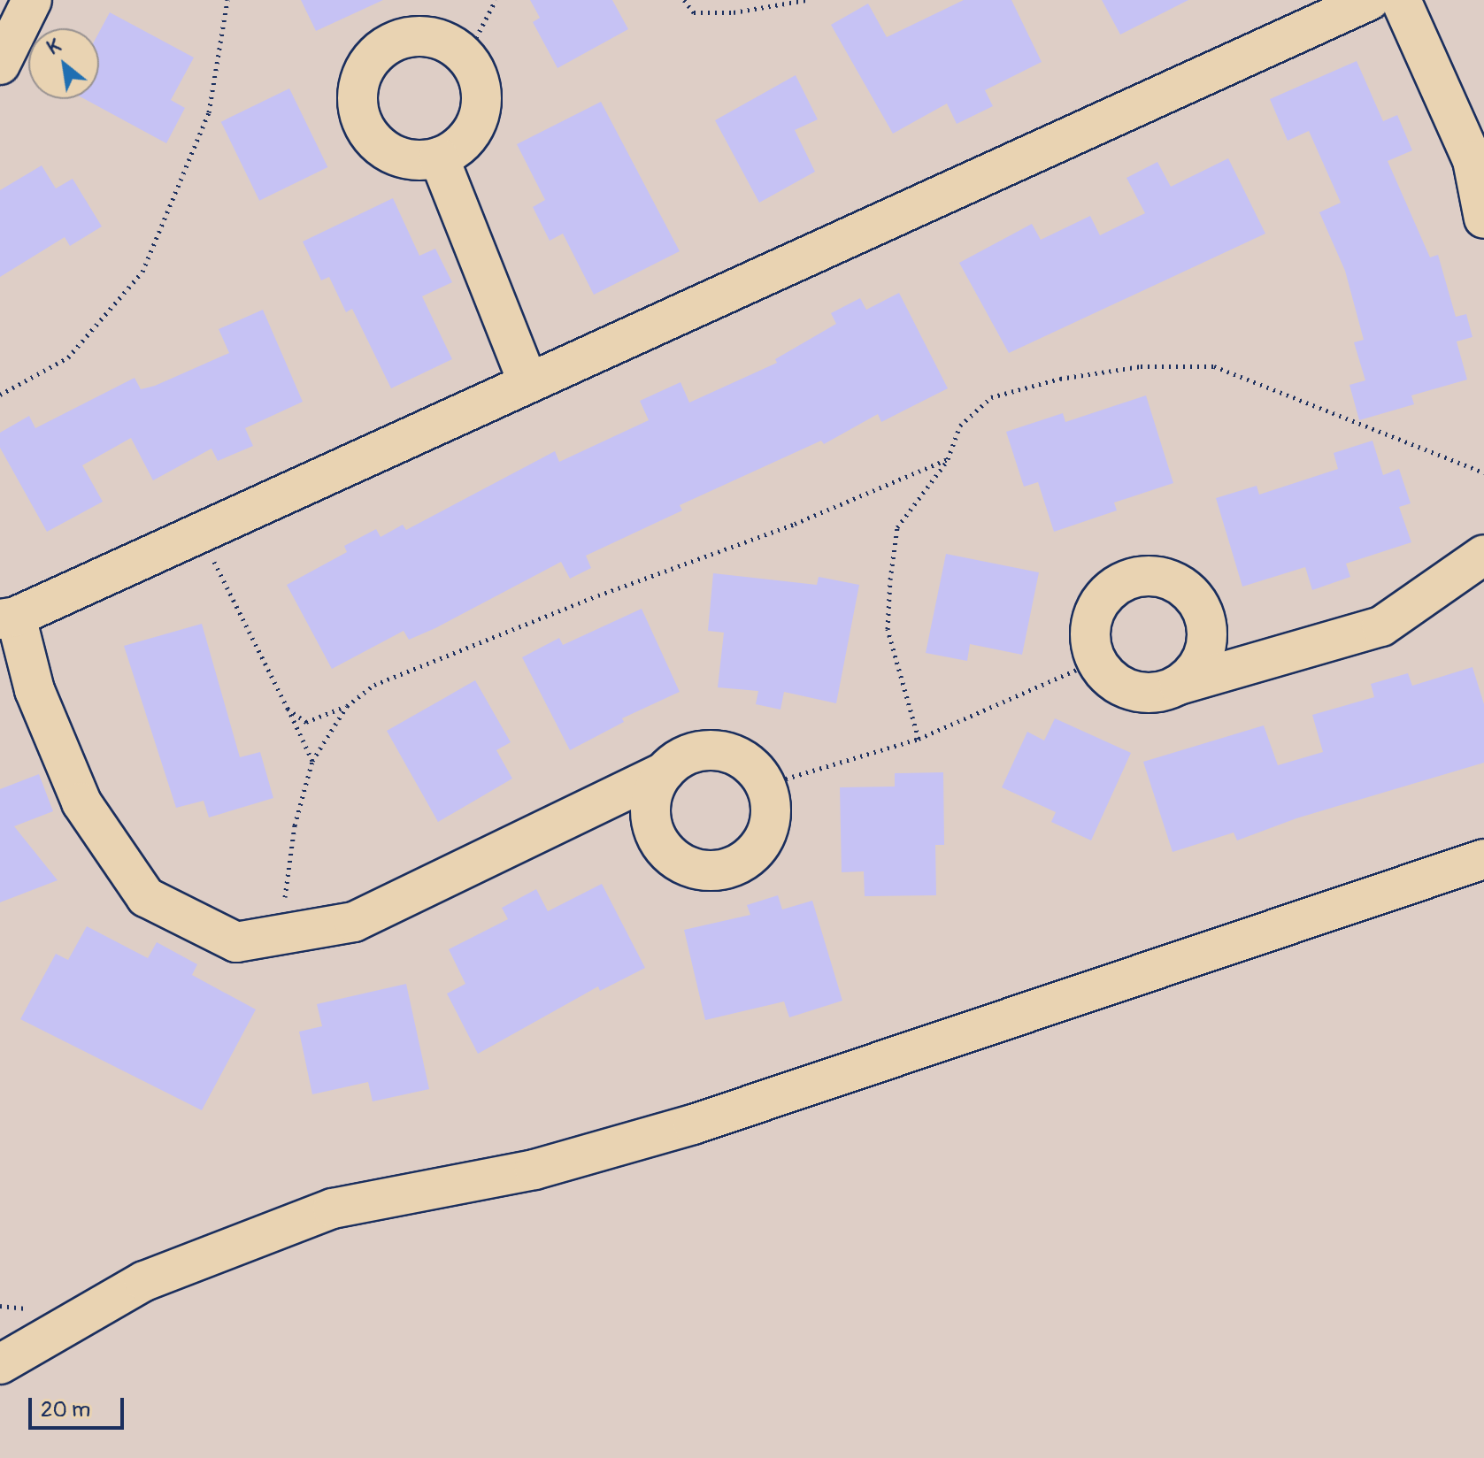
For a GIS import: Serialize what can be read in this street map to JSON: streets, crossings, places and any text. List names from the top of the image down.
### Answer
{
  "scale_bar": "20 m",
  "north": "top left"
}
